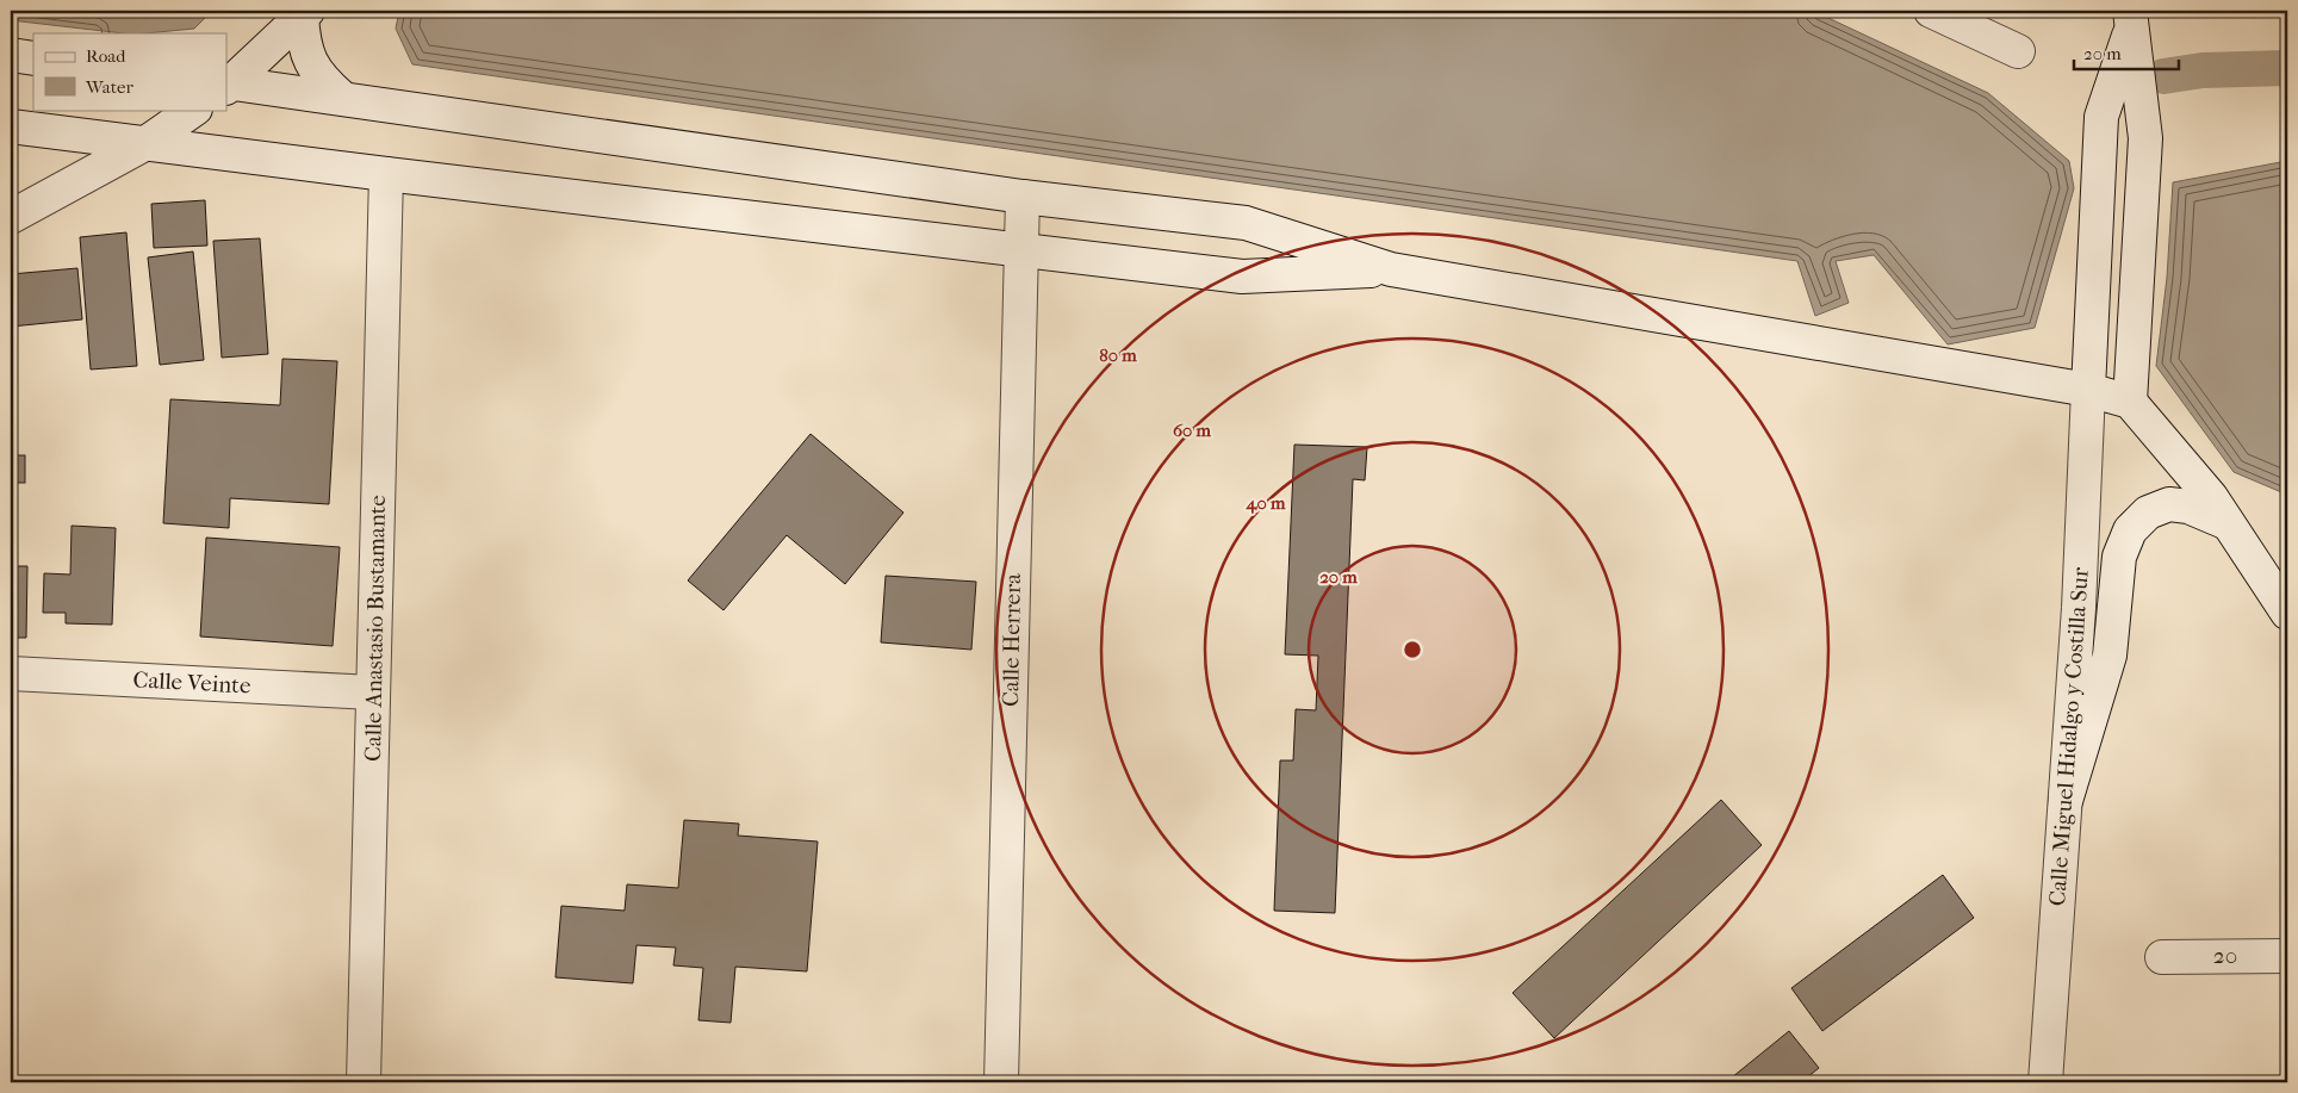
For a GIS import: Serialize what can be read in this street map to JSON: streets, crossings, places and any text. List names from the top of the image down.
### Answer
{
  "streets": {
    "main road": [
      "Calle Anastasio Bustamante",
      "Calle Herrera",
      "Calle Veinte",
      "Calle Miguel Hidalgo y Costilla Sur",
      "20"
    ]
  },
  "crossings": [
    ["Calle Anastasio Bustamante", "Calle Veinte"]
  ],
  "legend": ["Road", "Water"],
  "scale_bar": "20 m",
  "rings": [
    "80 m",
    "60 m",
    "40 m",
    "20 m"
  ]
}
